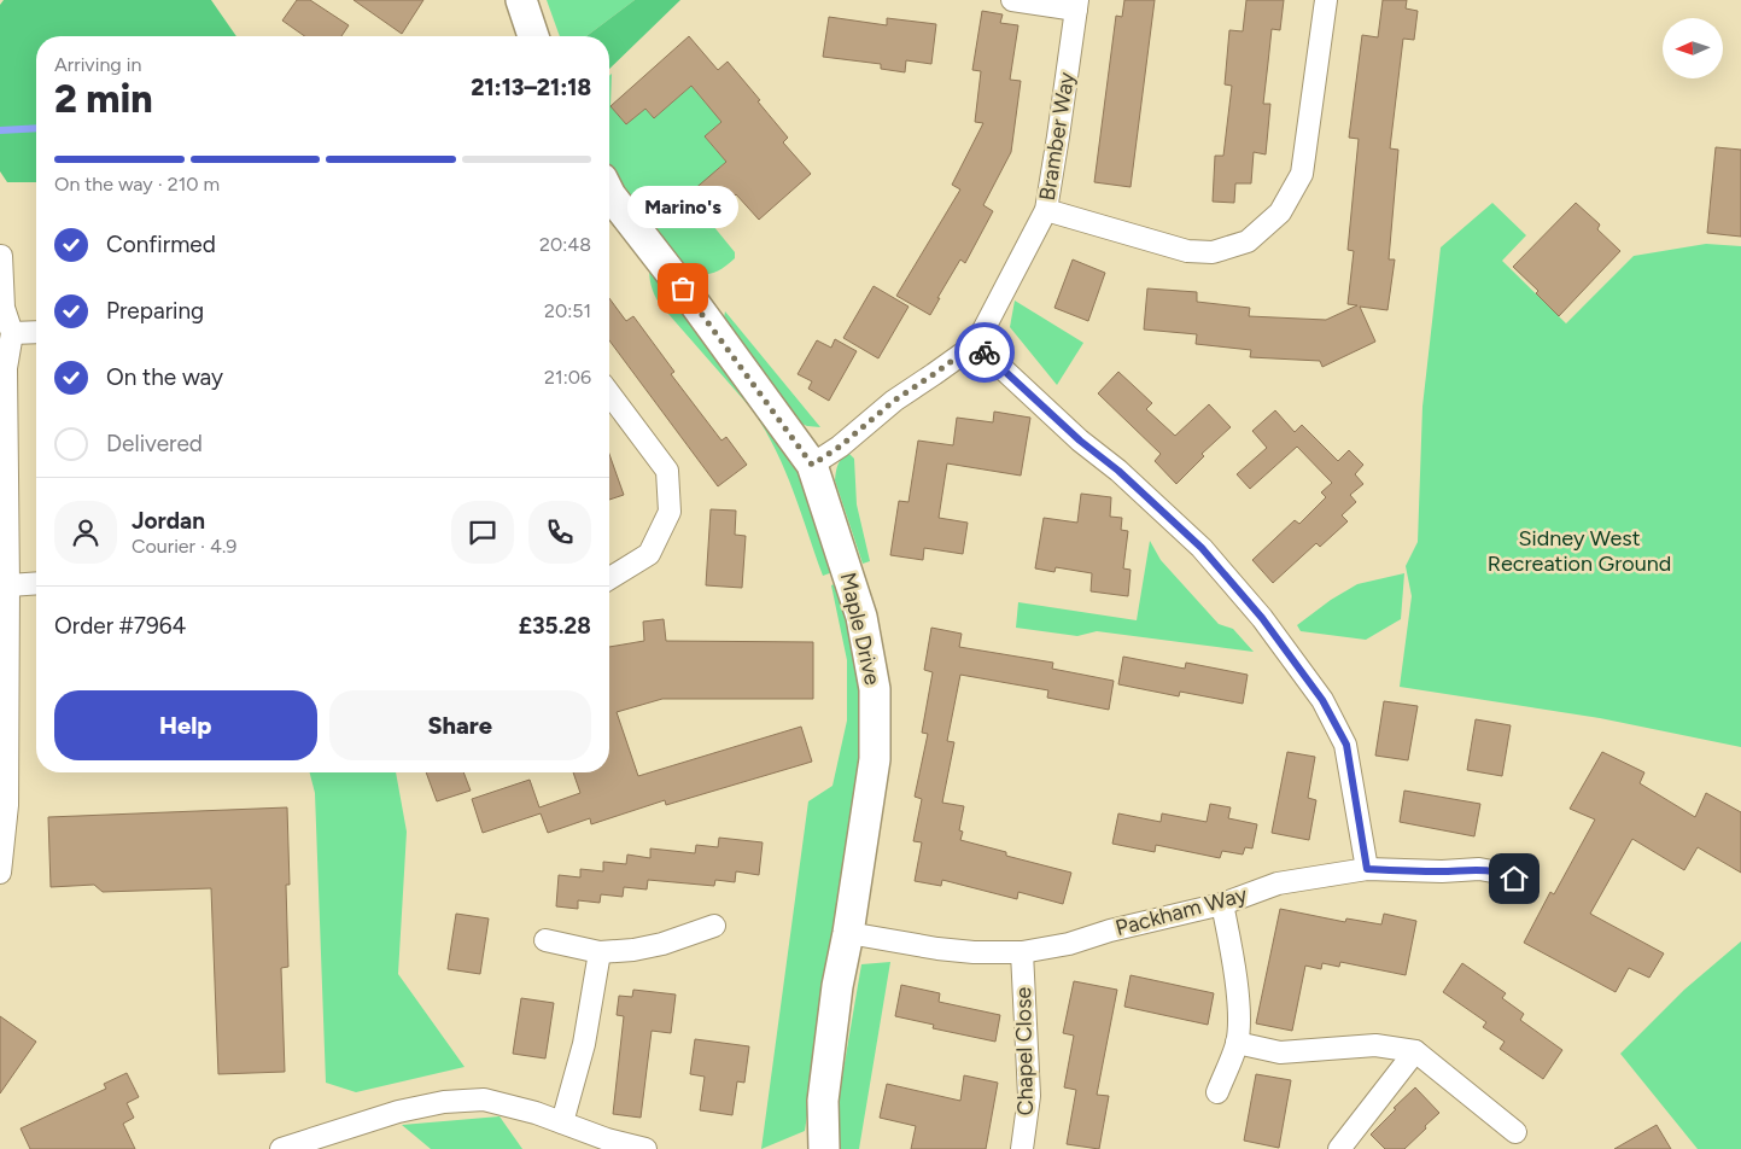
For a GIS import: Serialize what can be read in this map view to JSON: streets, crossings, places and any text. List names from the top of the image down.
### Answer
{
  "streets": {
    "street": [
      "Bramber Way",
      "Maple Drive",
      "Packham Way",
      "Chapel Close"
    ]
  },
  "crossings": [
    ["Bramber Way", "Maple Drive"],
    ["Maple Drive", "Packham Way"],
    ["Packham Way", "Chapel Close"]
  ],
  "parks": ["Sidney West Recreation Ground"],
  "places": ["Marino's"],
  "north": "left",
  "page": {
    "heading": ["2 min", "Arriving in", "21:13–21:18"],
    "panel": [
      "Jordan",
      "Courier · 4.9",
      "Order #7964",
      "£35.28"
    ],
    "bar": "On the way · 210 m",
    "bubble": "Marino's",
    "list": [
      ["Confirmed", "20:48"],
      ["Preparing", "20:51"],
      ["On the way", "21:06"],
      "Delivered"
    ],
    "buttons": ["Help", "Share"]
  }
}
